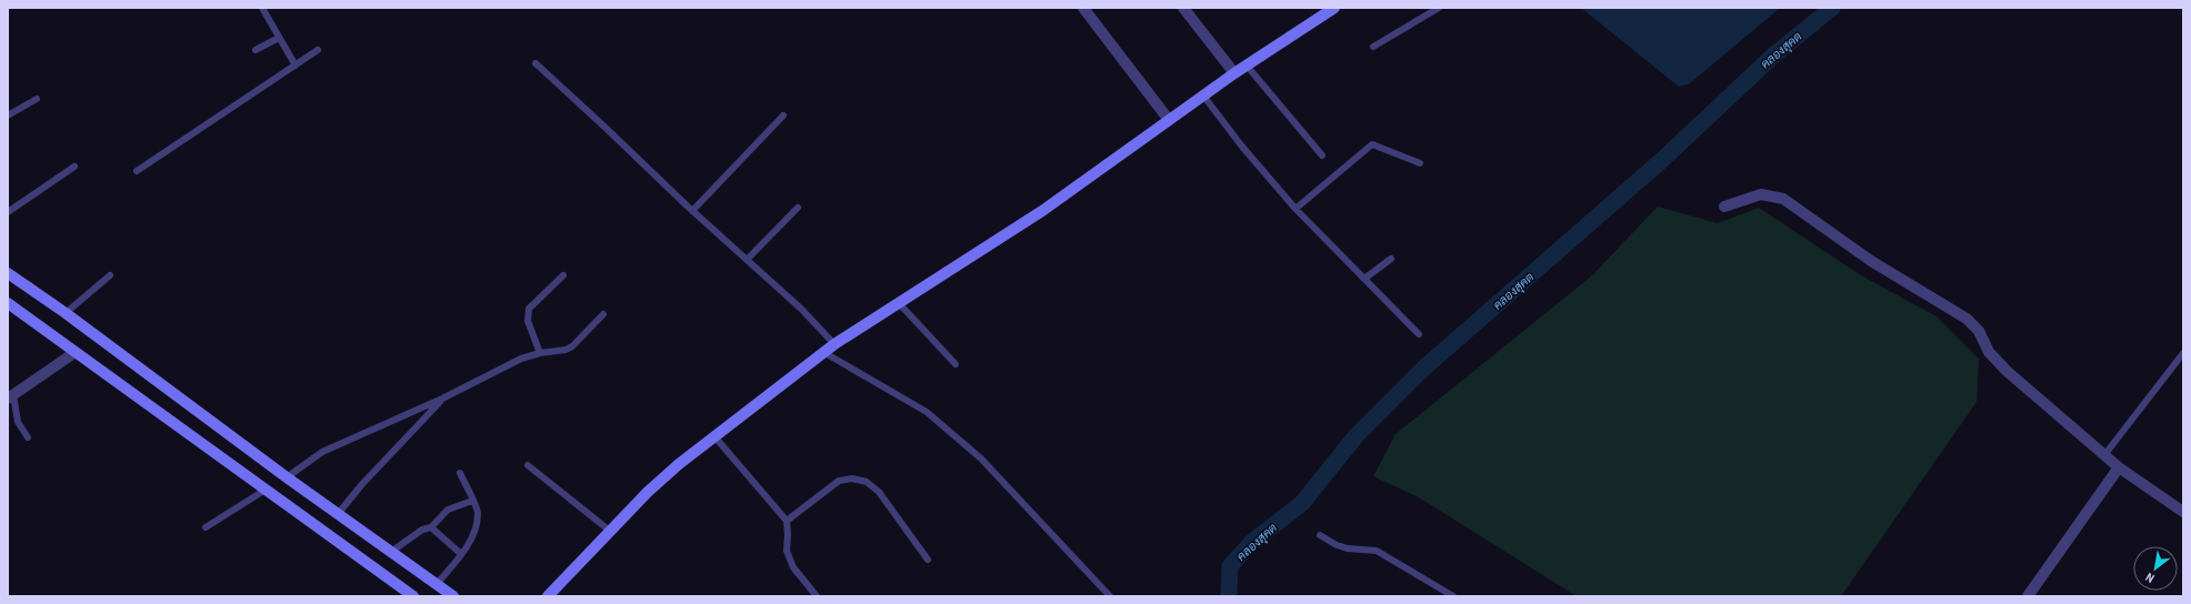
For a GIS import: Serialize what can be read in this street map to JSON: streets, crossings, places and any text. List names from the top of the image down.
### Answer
{
  "water": ["คลองสุคต"],
  "north": "bottom left"
}
